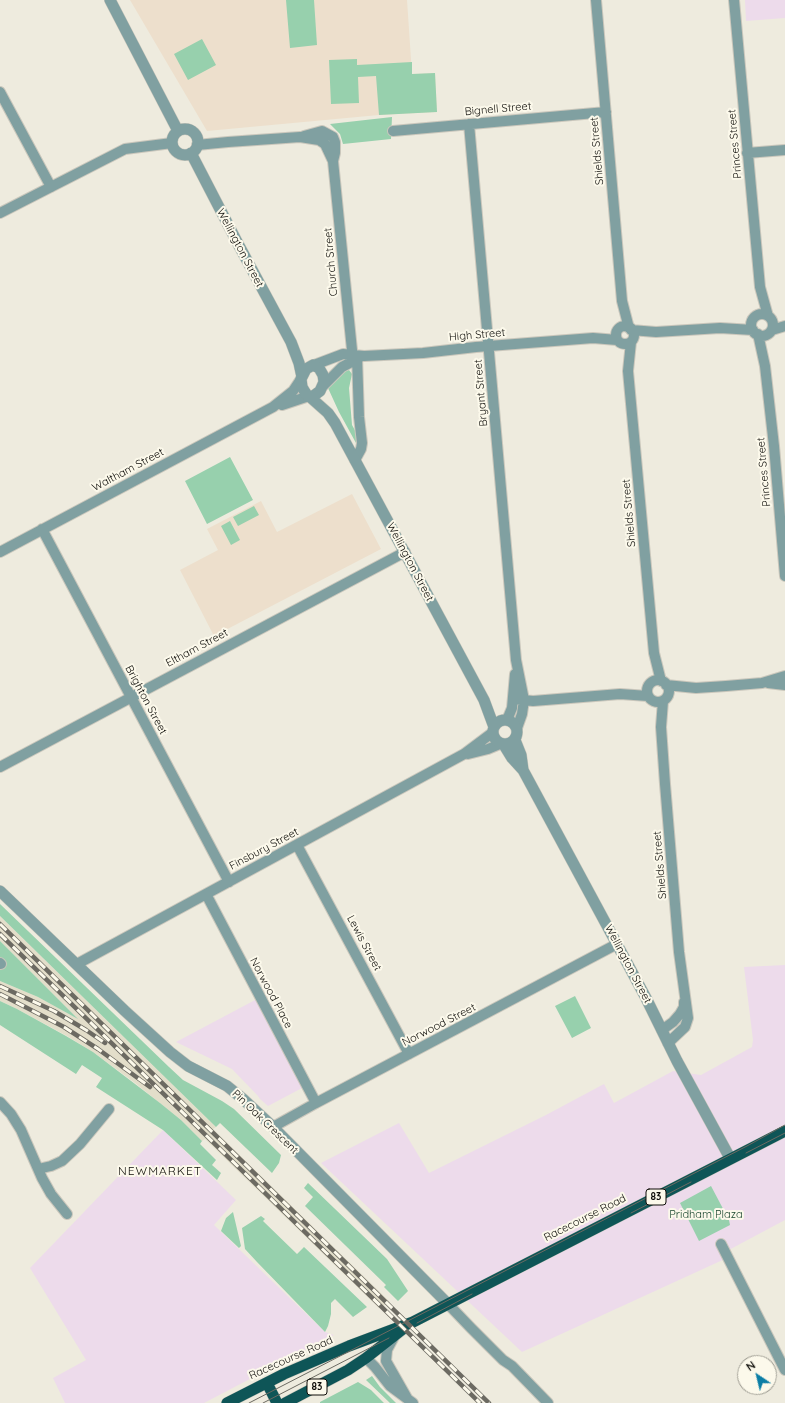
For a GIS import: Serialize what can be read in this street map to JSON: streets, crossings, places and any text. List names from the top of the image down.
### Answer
{
  "streets": {
    "highway": ["83", "Racecourse Road"],
    "street": [
      "Bignell Street",
      "Princes Street",
      "Shields Street",
      "Wellington Street",
      "Church Street",
      "High Street",
      "Bryant Street",
      "Waltham Street",
      "Eltham Street",
      "Brighton Street",
      "Finsbury Street",
      "Lewis Street",
      "Norwood Place",
      "Norwood Street",
      "Pin Oak Crescent"
    ]
  },
  "crossings": [
    ["Bignell Street", "Shields Street"],
    ["Bignell Street", "Bryant Street"],
    ["Shields Street", "Wellington Street"],
    ["Shields Street", "High Street"],
    ["Wellington Street", "Church Street"],
    ["Wellington Street", "High Street"],
    ["Wellington Street", "Bryant Street"],
    ["Wellington Street", "Waltham Street"],
    ["Wellington Street", "Eltham Street"],
    ["Wellington Street", "Finsbury Street"],
    ["Wellington Street", "Norwood Street"],
    ["Wellington Street", "Racecourse Road"],
    ["Church Street", "High Street"],
    ["High Street", "Bryant Street"],
    ["High Street", "Waltham Street"],
    ["Bryant Street", "Finsbury Street"],
    ["Waltham Street", "Brighton Street"],
    ["Eltham Street", "Brighton Street"],
    ["Brighton Street", "Finsbury Street"],
    ["Finsbury Street", "Lewis Street"],
    ["Finsbury Street", "Norwood Place"],
    ["Finsbury Street", "Pin Oak Crescent"],
    ["Lewis Street", "Norwood Street"],
    ["Norwood Place", "Norwood Street"],
    ["Norwood Street", "Pin Oak Crescent"],
    ["Pin Oak Crescent", "Racecourse Road"]
  ],
  "districts": ["NEWMARKET"],
  "parks": ["Pridham Plaza"],
  "north": "top left"
}
